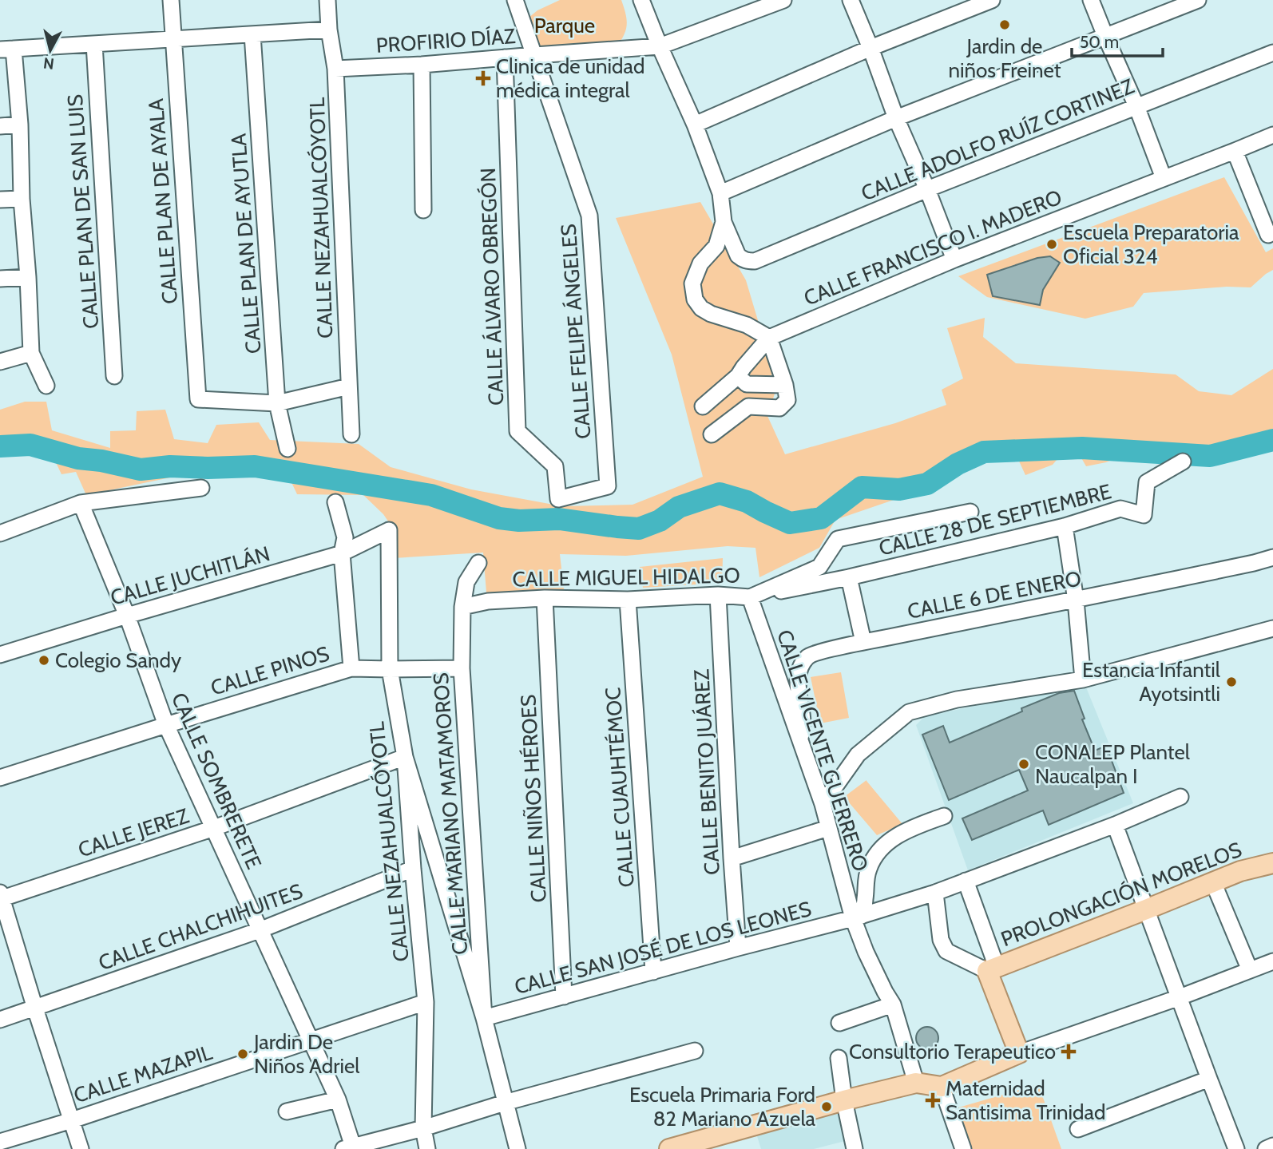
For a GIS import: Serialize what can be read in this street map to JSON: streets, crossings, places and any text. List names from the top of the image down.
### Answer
{
  "streets": {
    "main road": ["PROLONGACIÓN MORELOS"],
    "street": [
      "PROFIRIO DÍAZ",
      "CALLE ADOLFO RUÍZ CORTINEZ",
      "CALLE PLAN DE AYALA",
      "CALLE PLAN DE SAN LUIS",
      "CALLE NEZAHUALCÓYOTL",
      "CALLE PLAN DE AYUTLA",
      "CALLE FRANCISCO I. MADERO",
      "CALLE ÁLVARO OBREGÓN",
      "CALLE FELIPE ÁNGELES",
      "CALLE 28 DE SEPTIEMBRE",
      "CALLE JUCHITLÁN",
      "CALLE MIGUEL HIDALGO",
      "CALLE 6 DE ENERO",
      "CALLE PINOS",
      "CALLE VICENTE GUERRERO",
      "CALLE BENITO JUÁREZ",
      "CALLE SOMBRERETE",
      "CALLE CUAUHTÉMOC",
      "CALLE NIÑOS HÉROES",
      "CALLE MARIANO MATAMOROS",
      "CALLE JEREZ",
      "CALLE CHALCHIHUITES",
      "CALLE SAN JOSÉ DE LOS LEONES",
      "CALLE MAZAPIL"
    ]
  },
  "crossings": [
    ["PROFIRIO DÍAZ", "CALLE NEZAHUALCÓYOTL"],
    ["PROFIRIO DÍAZ", "CALLE ÁLVARO OBREGÓN"],
    ["PROFIRIO DÍAZ", "CALLE FELIPE ÁNGELES"],
    ["CALLE PLAN DE AYALA", "CALLE PLAN DE AYUTLA"],
    ["CALLE NEZAHUALCÓYOTL", "CALLE JUCHITLÁN"],
    ["CALLE NEZAHUALCÓYOTL", "CALLE PINOS"],
    ["CALLE NEZAHUALCÓYOTL", "CALLE JEREZ"],
    ["CALLE NEZAHUALCÓYOTL", "CALLE CHALCHIHUITES"],
    ["CALLE NEZAHUALCÓYOTL", "CALLE MAZAPIL"],
    ["CALLE ÁLVARO OBREGÓN", "CALLE FELIPE ÁNGELES"],
    ["CALLE 28 DE SEPTIEMBRE", "CALLE MIGUEL HIDALGO"],
    ["CALLE 28 DE SEPTIEMBRE", "CALLE VICENTE GUERRERO"],
    ["CALLE JUCHITLÁN", "CALLE SOMBRERETE"],
    ["CALLE MIGUEL HIDALGO", "CALLE VICENTE GUERRERO"],
    ["CALLE MIGUEL HIDALGO", "CALLE BENITO JUÁREZ"],
    ["CALLE MIGUEL HIDALGO", "CALLE CUAUHTÉMOC"],
    ["CALLE MIGUEL HIDALGO", "CALLE NIÑOS HÉROES"],
    ["CALLE MIGUEL HIDALGO", "CALLE MARIANO MATAMOROS"],
    ["CALLE 6 DE ENERO", "CALLE VICENTE GUERRERO"],
    ["CALLE PINOS", "CALLE SOMBRERETE"],
    ["CALLE PINOS", "CALLE MARIANO MATAMOROS"],
    ["CALLE VICENTE GUERRERO", "CALLE SAN JOSÉ DE LOS LEONES"],
    ["CALLE BENITO JUÁREZ", "CALLE SAN JOSÉ DE LOS LEONES"],
    ["CALLE SOMBRERETE", "CALLE JEREZ"],
    ["CALLE SOMBRERETE", "CALLE CHALCHIHUITES"],
    ["CALLE SOMBRERETE", "CALLE MAZAPIL"],
    ["CALLE CUAUHTÉMOC", "CALLE SAN JOSÉ DE LOS LEONES"],
    ["CALLE NIÑOS HÉROES", "CALLE SAN JOSÉ DE LOS LEONES"],
    ["CALLE MARIANO MATAMOROS", "CALLE SAN JOSÉ DE LOS LEONES"]
  ],
  "parks": ["Parque"],
  "places": {
    "other": [
      "Jardin de niños Freinet",
      "Escuela Preparatoria Oficial 324",
      "Colegio Sandy",
      "Estancia Infantil Ayotsintli",
      "CONALEP Plantel Naucalpan I",
      "Jardin De Niños Adriel",
      "Escuela Primaria Ford 82 Mariano Azuela"
    ],
    "health": ["Clinica de unidad médica integral", "Consultorio Terapeutico", "Maternidad Santisima Trinidad"]
  },
  "scale_bar": "50 m",
  "north": "bottom"
}
